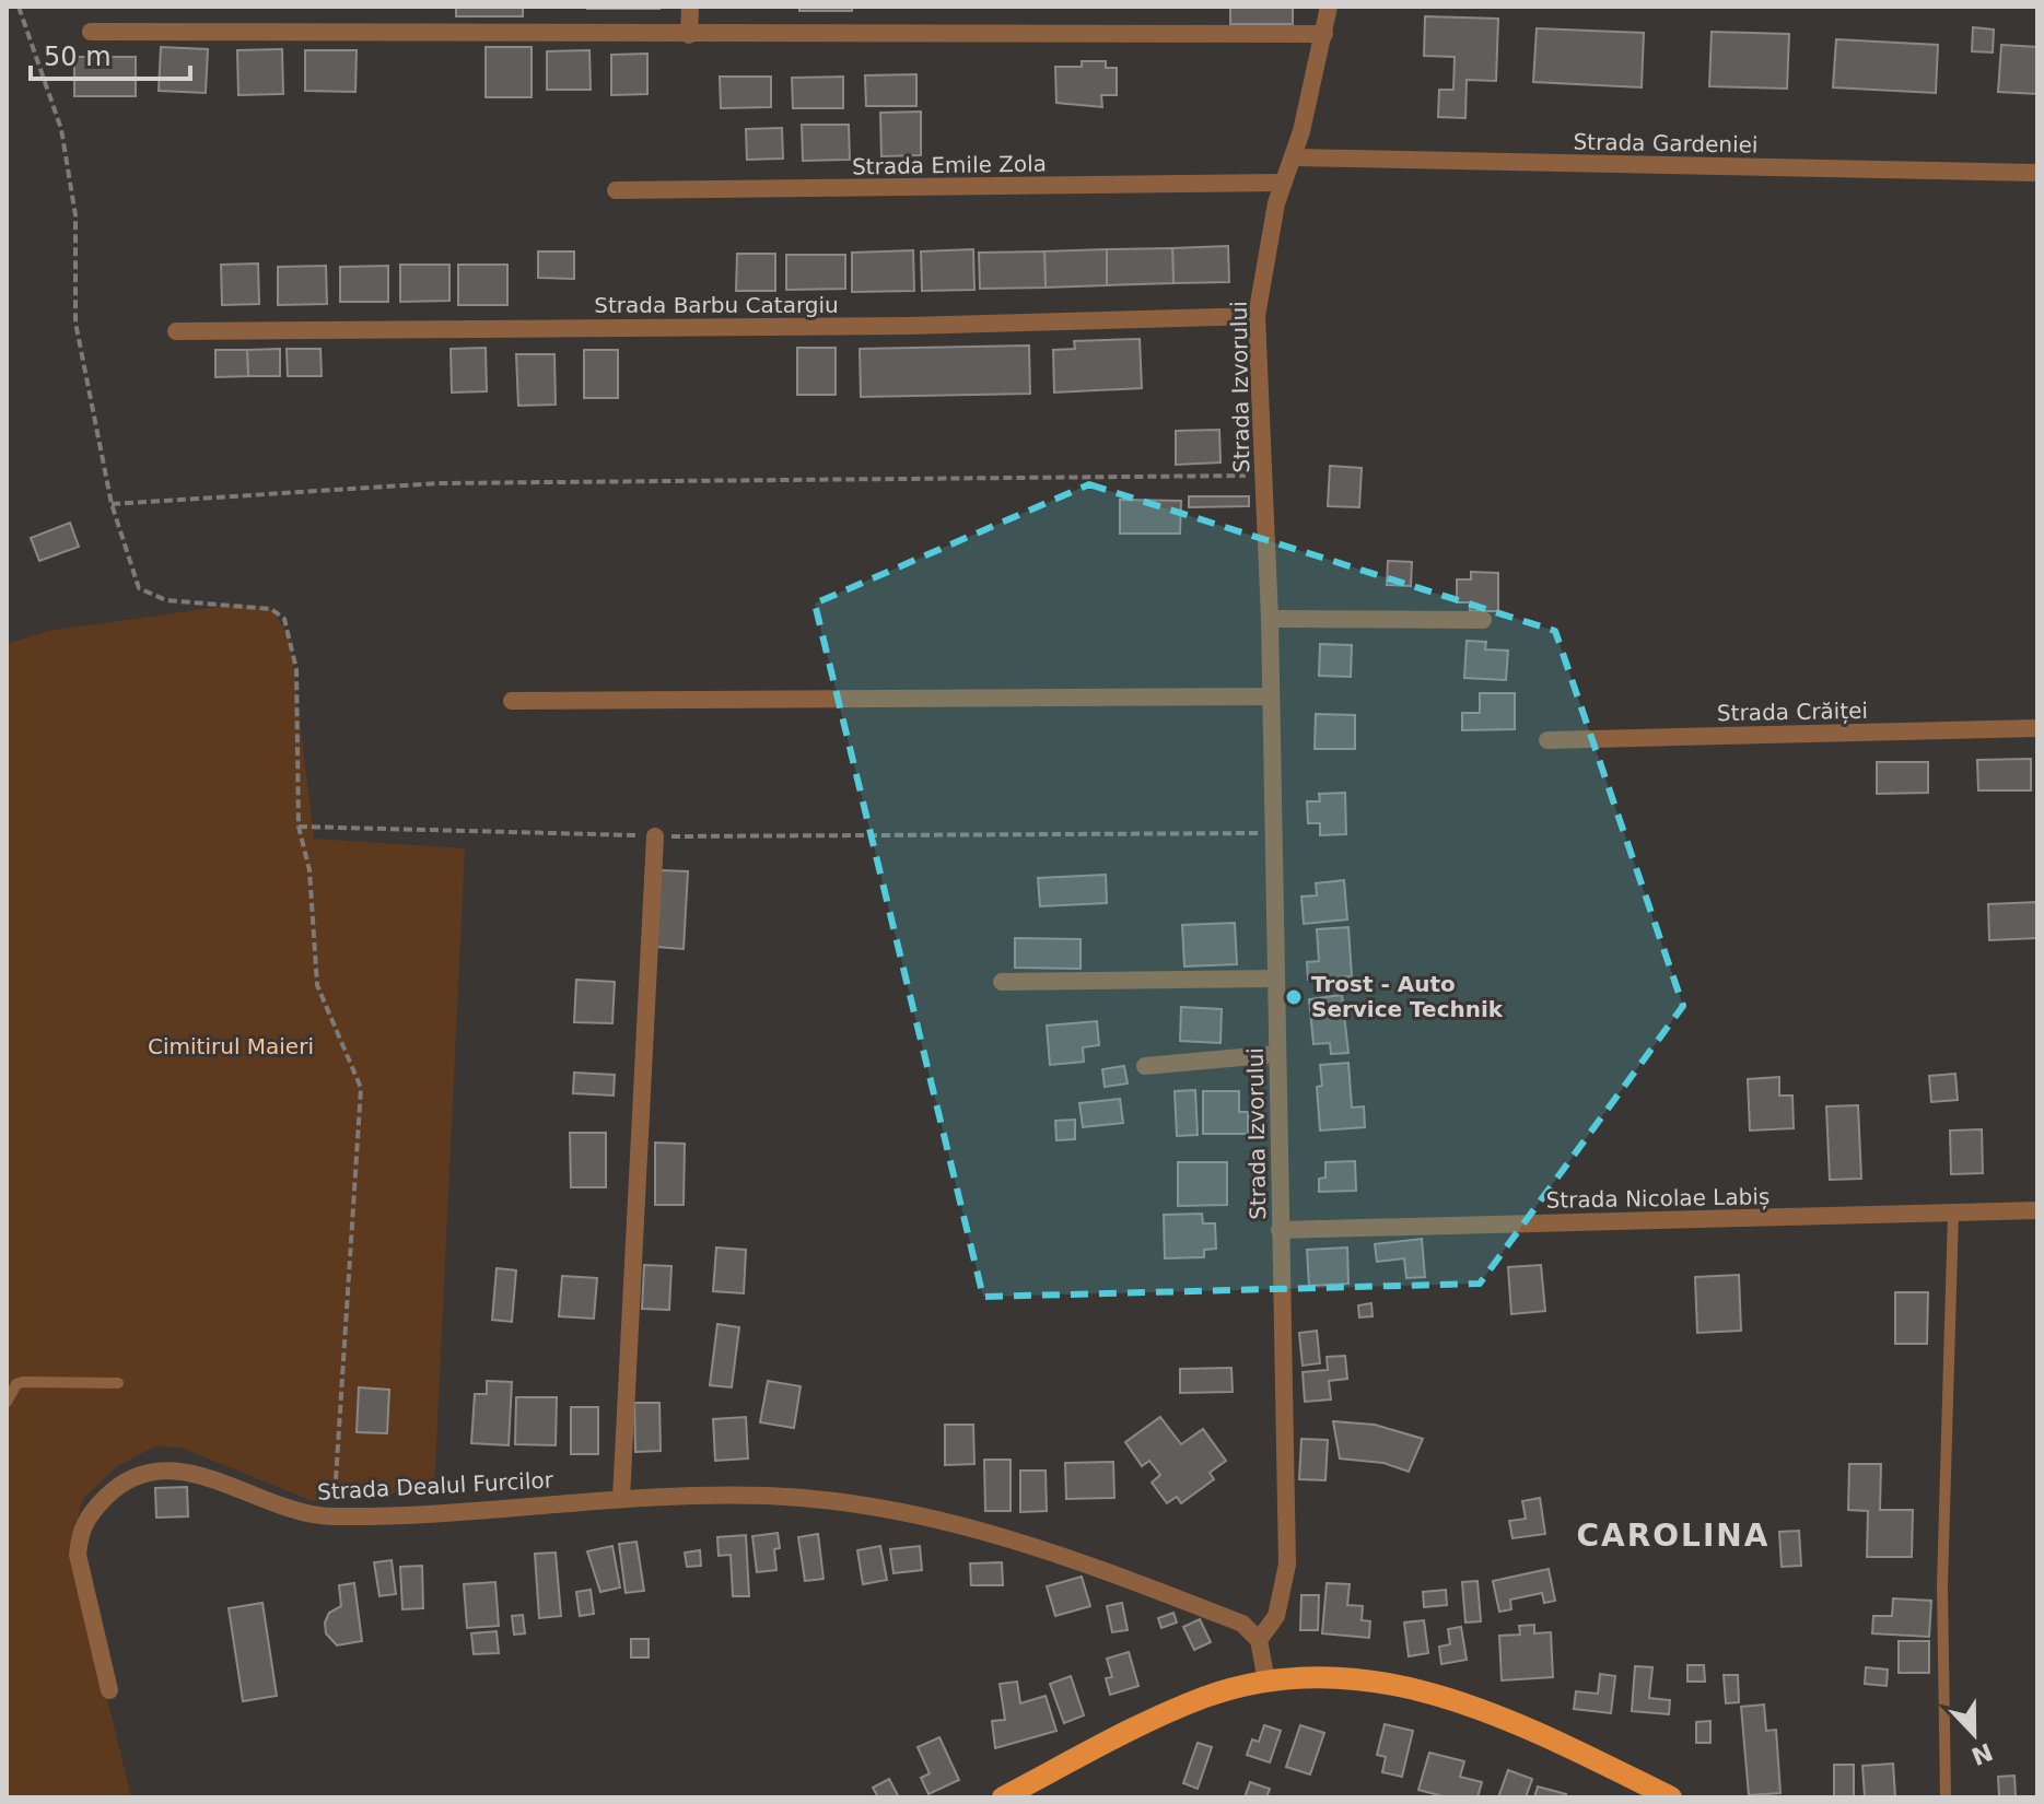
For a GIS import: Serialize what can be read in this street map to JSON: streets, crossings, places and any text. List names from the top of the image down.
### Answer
{
  "streets": {
    "street": [
      "Strada Gardeniei",
      "Strada Emile Zola",
      "Strada Barbu Catargiu",
      "Strada Izvorului",
      "Strada Crăiței",
      "Strada Nicolae Labiș",
      "Strada Dealul Furcilor"
    ]
  },
  "crossings": [
    ["Strada Gardeniei", "Strada Izvorului"],
    ["Strada Emile Zola", "Strada Izvorului"],
    ["Strada Barbu Catargiu", "Strada Izvorului"],
    ["Strada Izvorului", "Strada Nicolae Labiș"],
    ["Strada Izvorului", "Strada Dealul Furcilor"]
  ],
  "districts": ["CAROLINA"],
  "parks": ["Cimitirul Maieri"],
  "places": ["Trost - Auto Service Technik"],
  "scale_bar": "50 m",
  "north": "bottom"
}
